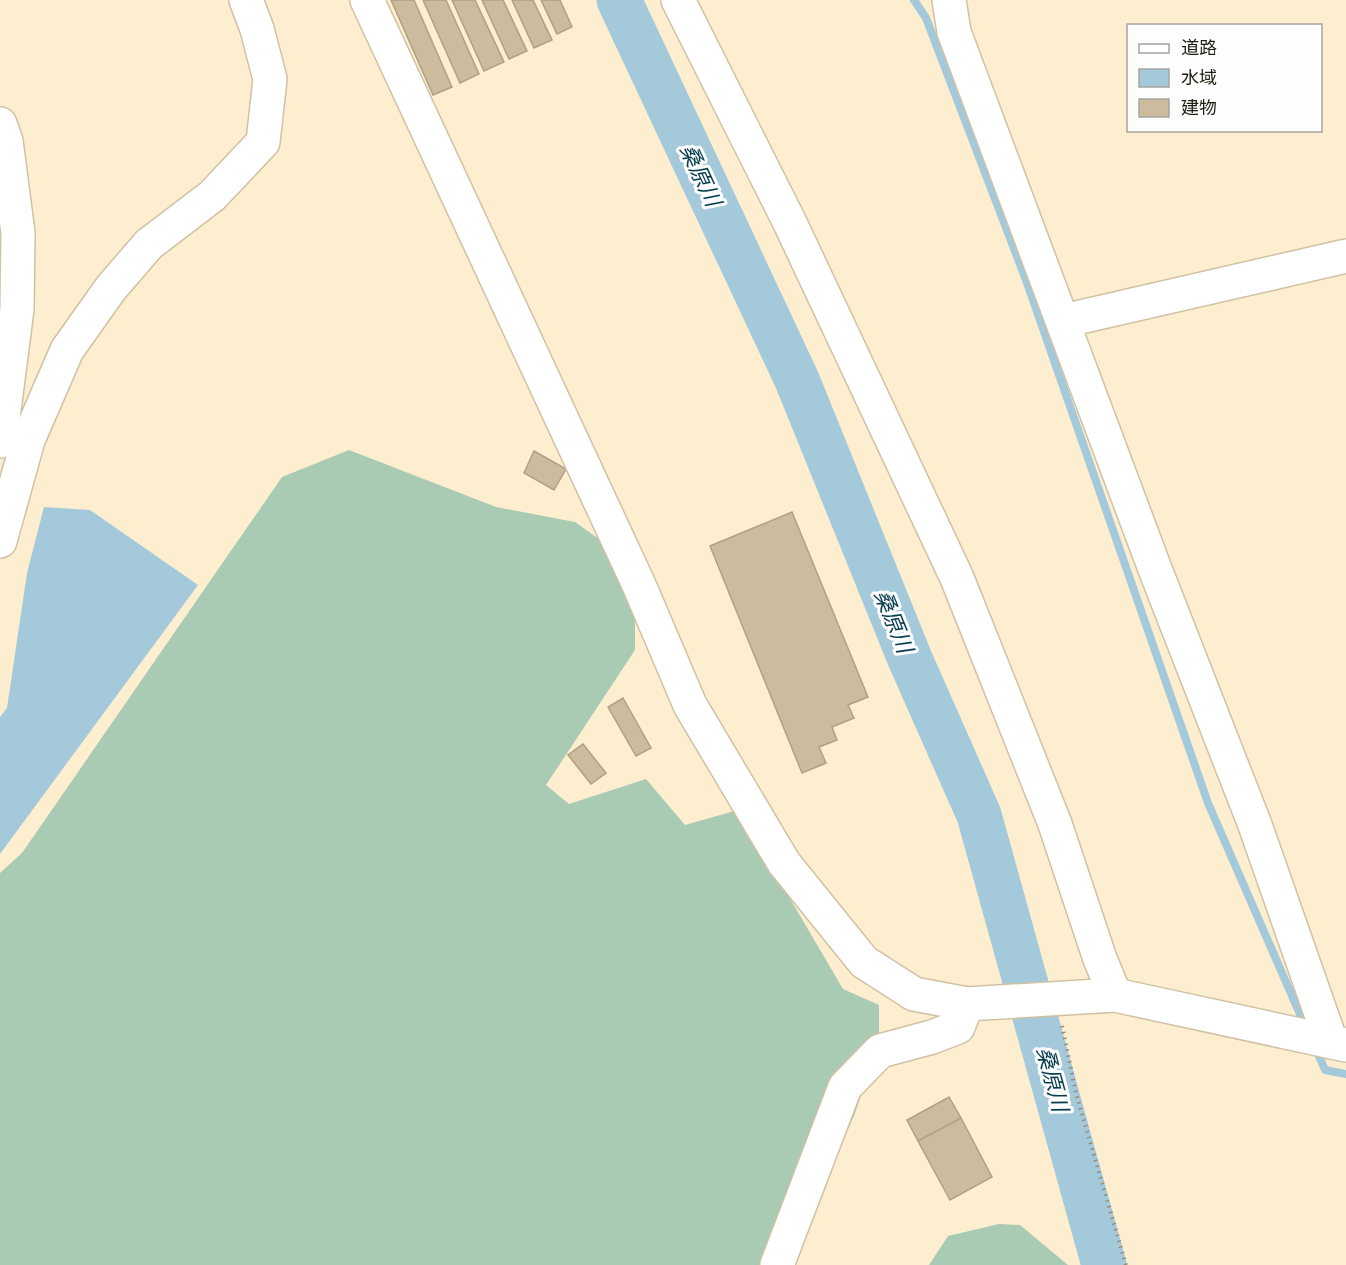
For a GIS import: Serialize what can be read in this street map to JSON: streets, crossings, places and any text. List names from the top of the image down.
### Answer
{
  "water": ["桑原川"],
  "legend": ["道路", "水域", "建物"]
}
